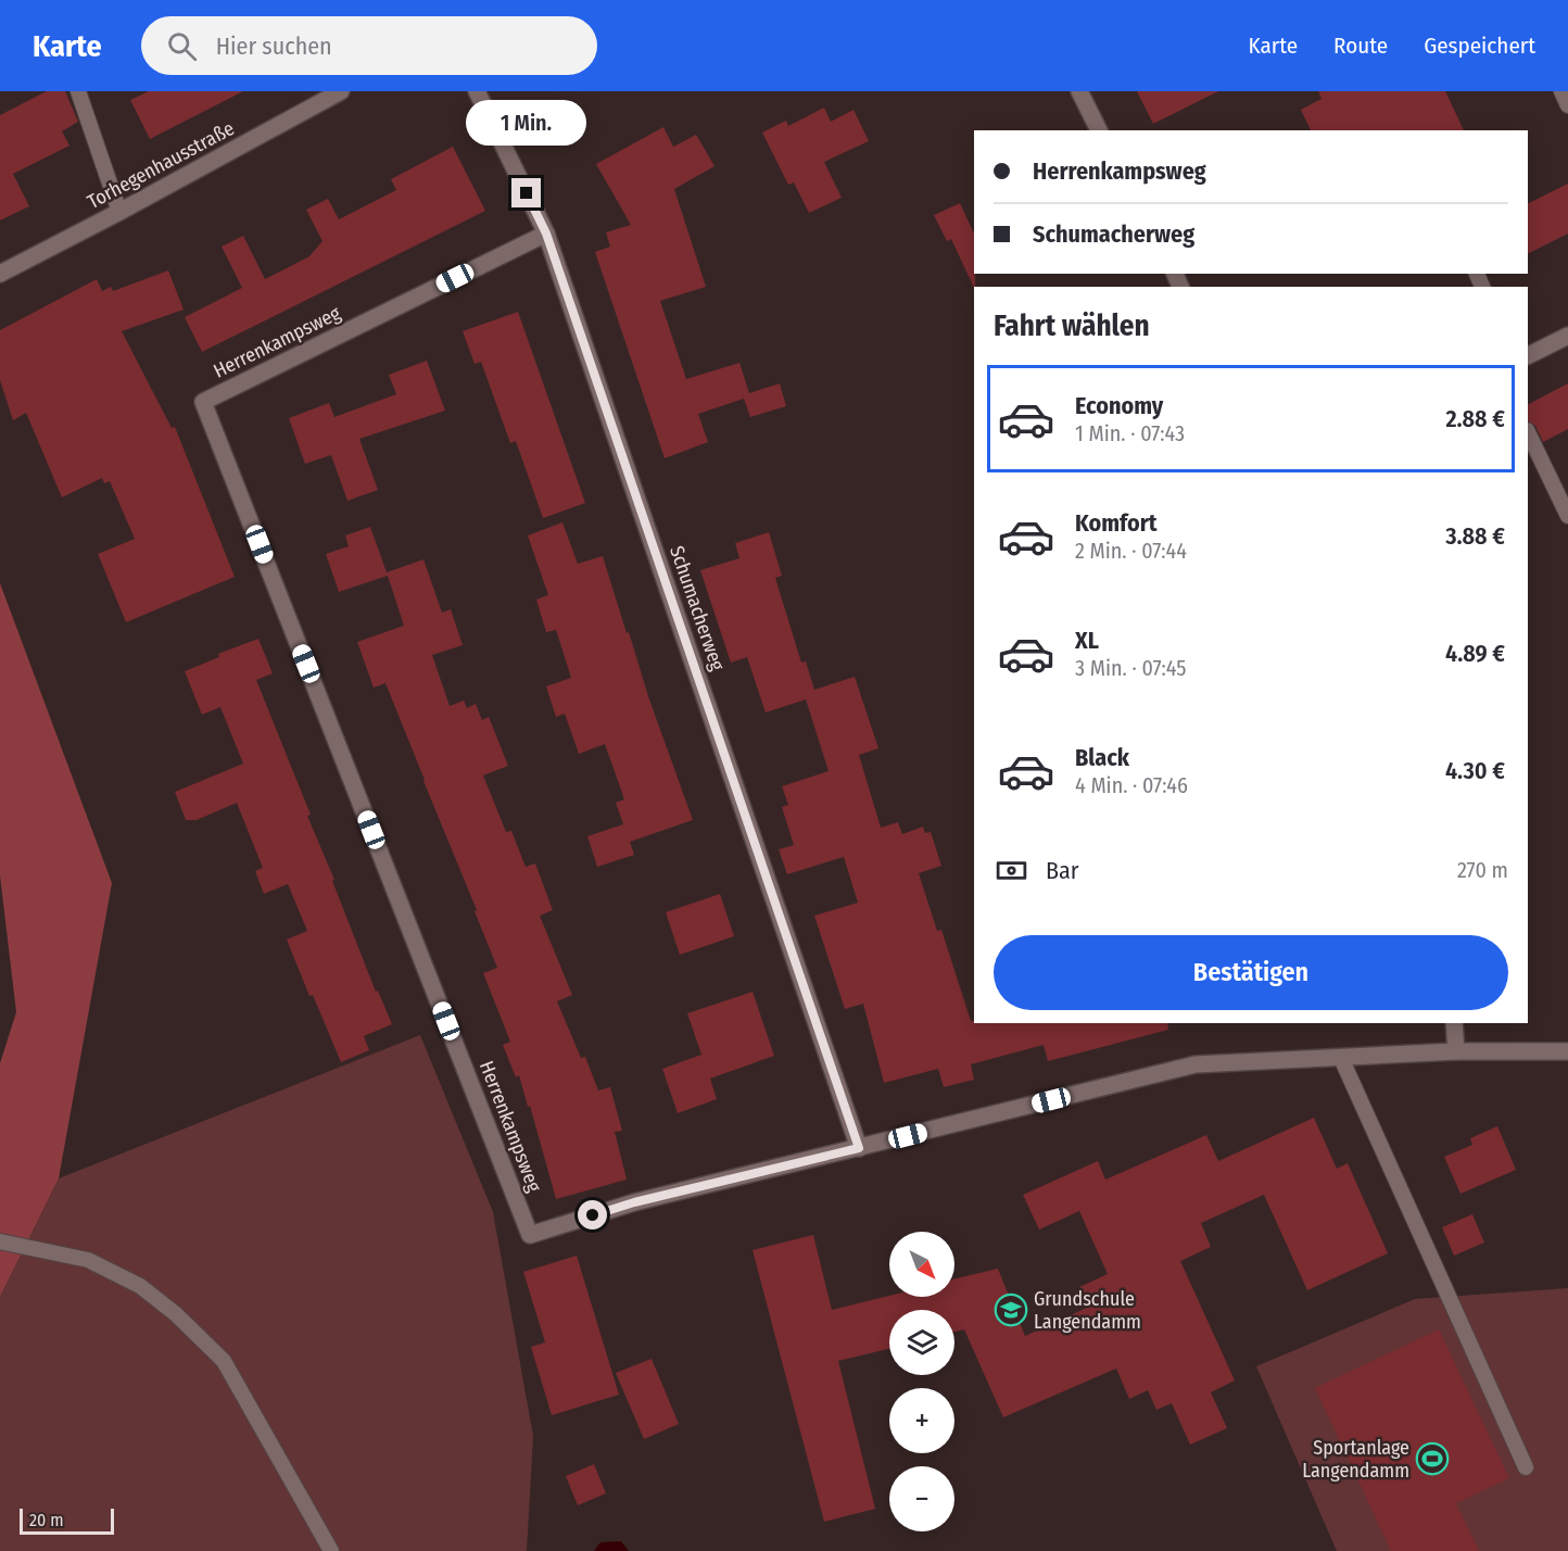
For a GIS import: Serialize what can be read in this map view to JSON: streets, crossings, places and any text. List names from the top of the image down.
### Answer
{
  "streets": {
    "street": ["Torhegenhausstraße", "Herrenkampsweg", "Schumacherweg"]
  },
  "crossings": [
    ["Herrenkampsweg", "Schumacherweg"]
  ],
  "places": {
    "school or university": ["Grundschule Langendamm"],
    "sports": ["Sportanlage Langendamm"]
  },
  "scale_bar": "20 m",
  "north": "bottom right",
  "page": {
    "header": "Karte",
    "search": "Hier suchen",
    "nav": ["Karte", "Route", "Gespeichert"],
    "bubble": "1 Min.",
    "banner": ["Herrenkampsweg", "Schumacherweg"],
    "heading": "Fahrt wählen",
    "list": [
      {
        "name": "Economy",
        "note": "1 Min. · 07:43",
        "value": "2.88 €"
      },
      {
        "name": "Komfort",
        "note": "2 Min. · 07:44",
        "value": "3.88 €"
      },
      {
        "name": "XL",
        "note": "3 Min. · 07:45",
        "value": "4.89 €"
      },
      {
        "name": "Black",
        "note": "4 Min. · 07:46",
        "value": "4.30 €"
      }
    ],
    "pay": ["Bar", "270 m"],
    "buttons": "Bestätigen",
    "map_buttons": ["+", "−"],
    "scale": "20 m"
  }
}
